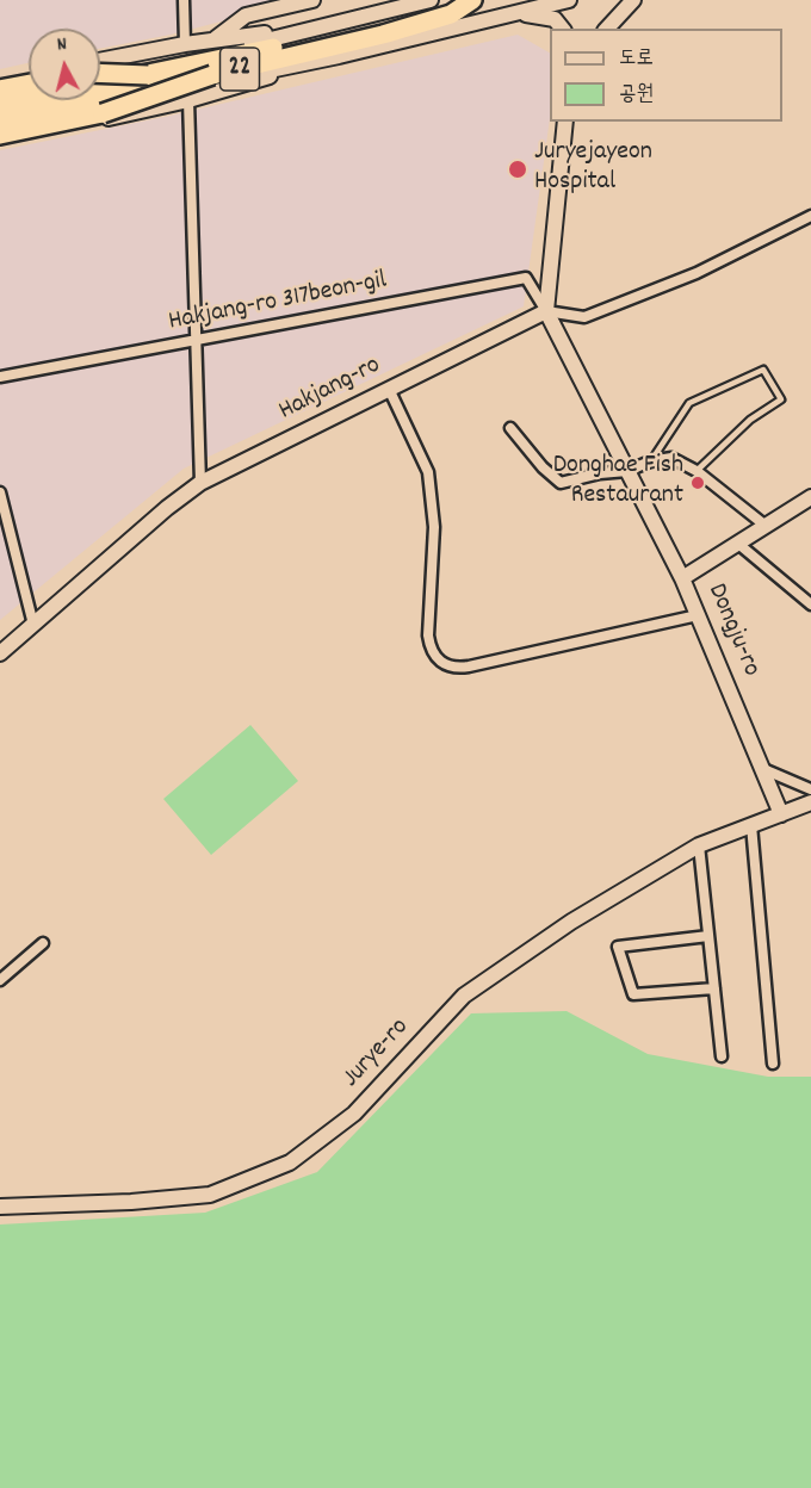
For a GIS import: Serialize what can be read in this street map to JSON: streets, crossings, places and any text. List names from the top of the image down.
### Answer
{
  "streets": {
    "highway": ["22"],
    "main road": ["Hakjang-ro", "Dongju-ro", "Jurye-ro"],
    "street": ["Hakjang-ro 317beon-gil"]
  },
  "crossings": [
    ["Hakjang-ro 317beon-gil", "Hakjang-ro"],
    ["Hakjang-ro 317beon-gil", "Dongju-ro"],
    ["Hakjang-ro", "Dongju-ro"],
    ["Dongju-ro", "Jurye-ro"]
  ],
  "places": ["Juryejayeon Hospital", "Donghae Fish Restaurant"],
  "legend": ["도로", "공원"],
  "north": "top"
}
